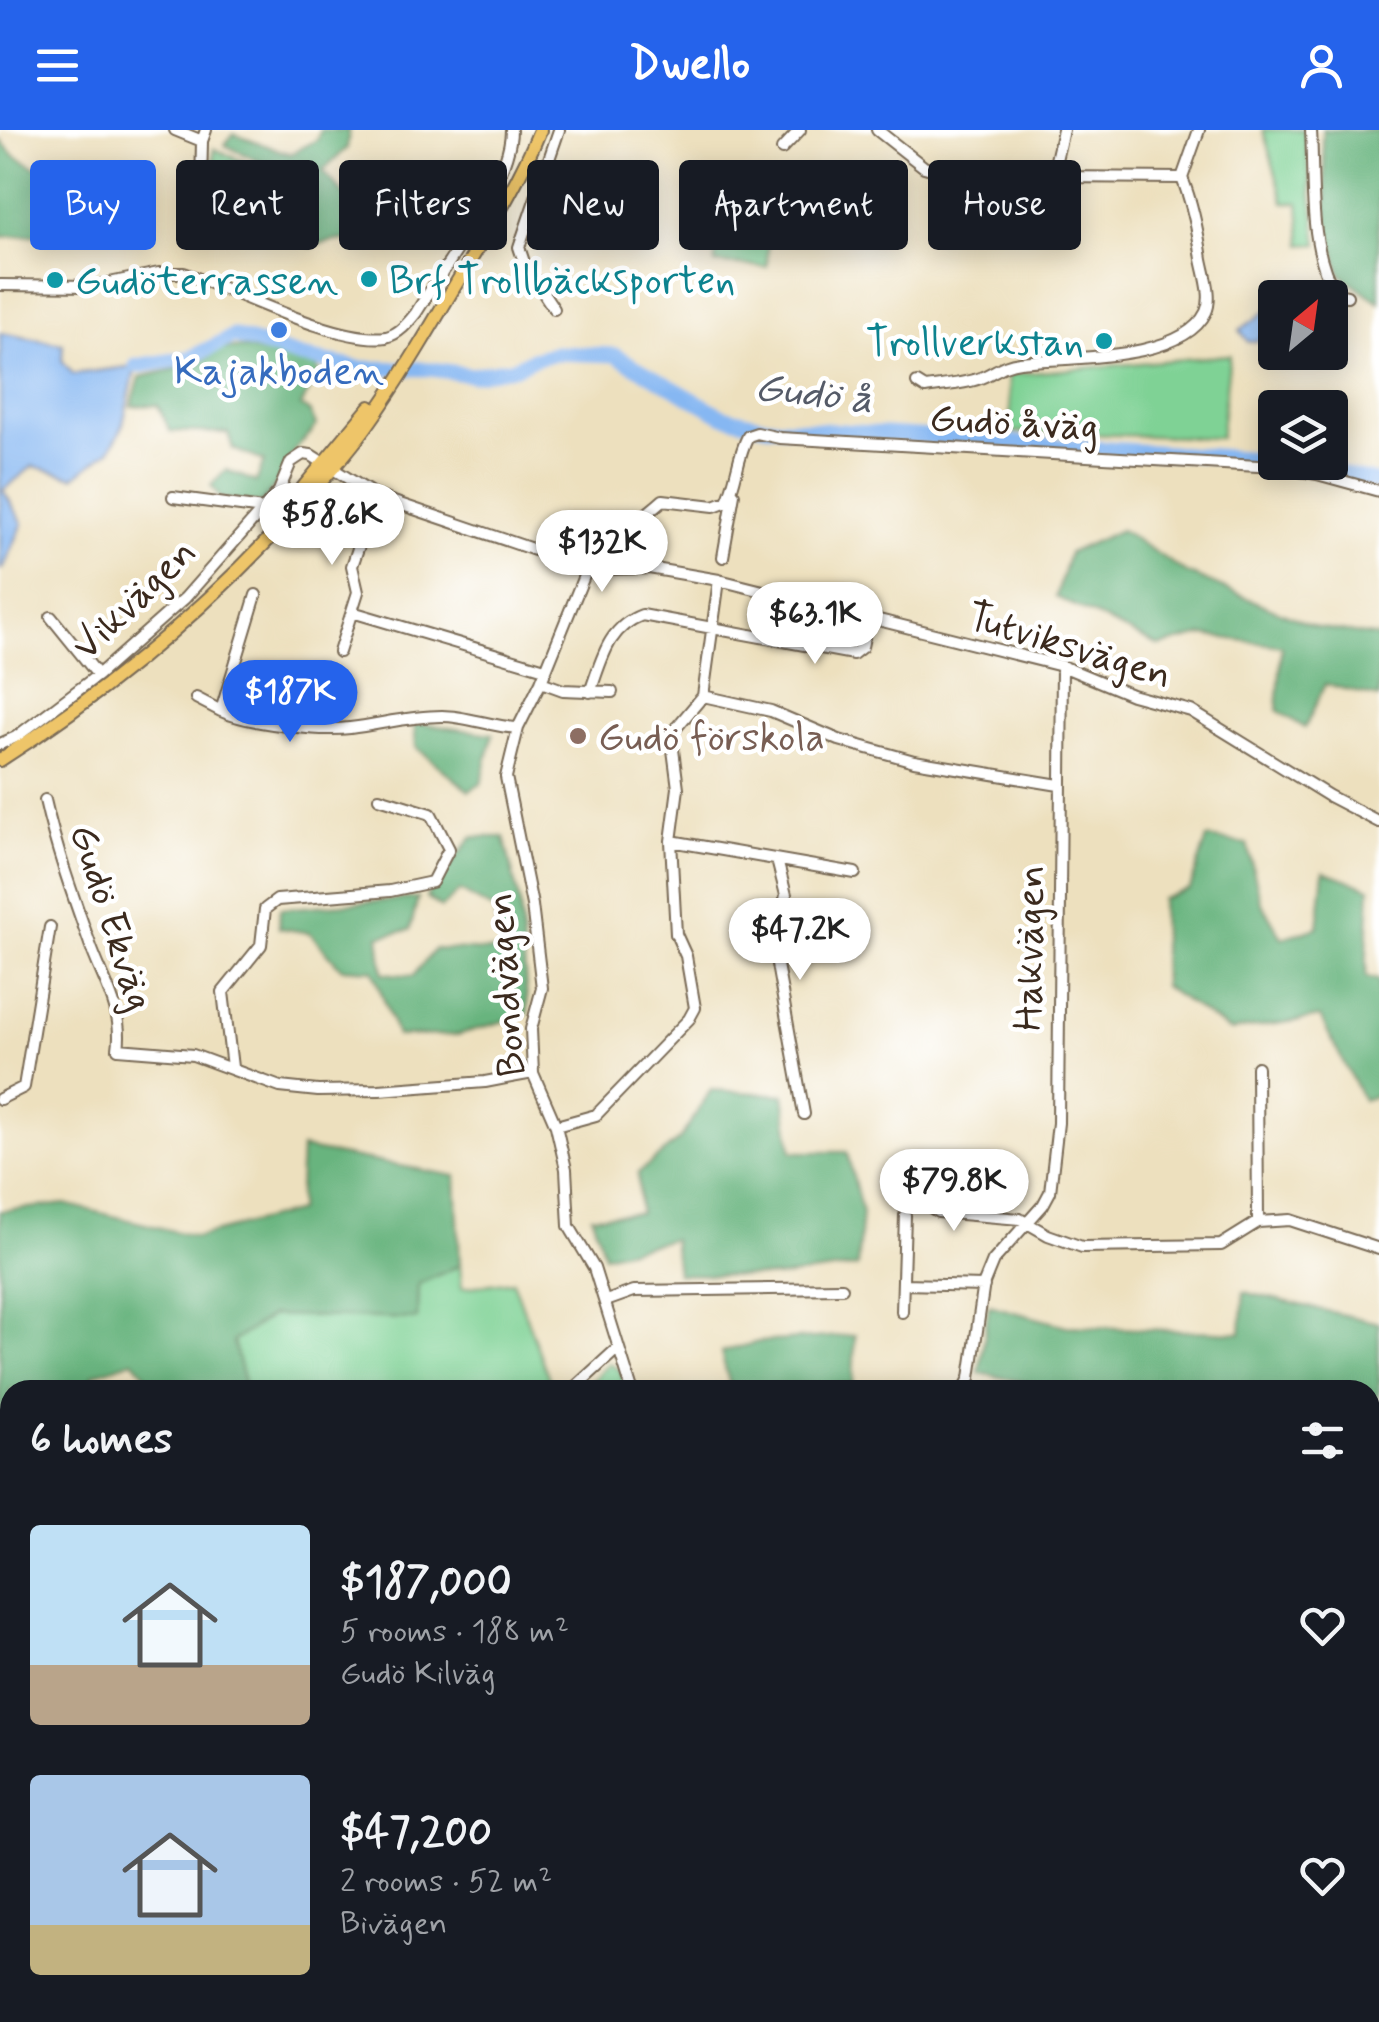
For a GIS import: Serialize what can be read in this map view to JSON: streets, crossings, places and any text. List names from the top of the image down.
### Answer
{
  "streets": {
    "street": [
      "Gudö åväg",
      "Vikvägen",
      "Tutviksvägen",
      "Gudö Ekväg",
      "Hakvägen",
      "Bondvägen"
    ]
  },
  "crossings": [
    ["Tutviksvägen", "Hakvägen"],
    ["Tutviksvägen", "Bondvägen"],
    ["Gudö Ekväg", "Bondvägen"]
  ],
  "water": ["Gudö å"],
  "places": [
    "Brf Trollbäcksporten",
    "Gudöterrassen",
    "Kajakboden",
    "Trollverkstan",
    "Gudö förskola"
  ],
  "north": "top right",
  "page": {
    "header": "Dwello",
    "chip": [
      "Buy",
      "Rent",
      "Filters",
      "New",
      "Apartment",
      "House"
    ],
    "price": [
      "$58.6K",
      "$132K",
      "$63.1K",
      "$187K",
      "$47.2K",
      "$79.8K"
    ],
    "heading": "6 homes",
    "list": [
      {
        "name": "$187,000",
        "note": "5 rooms · 188 m² · Gudö Kilväg"
      },
      {
        "name": "$47,200",
        "note": "2 rooms · 52 m² · Bivägen"
      }
    ]
  }
}
